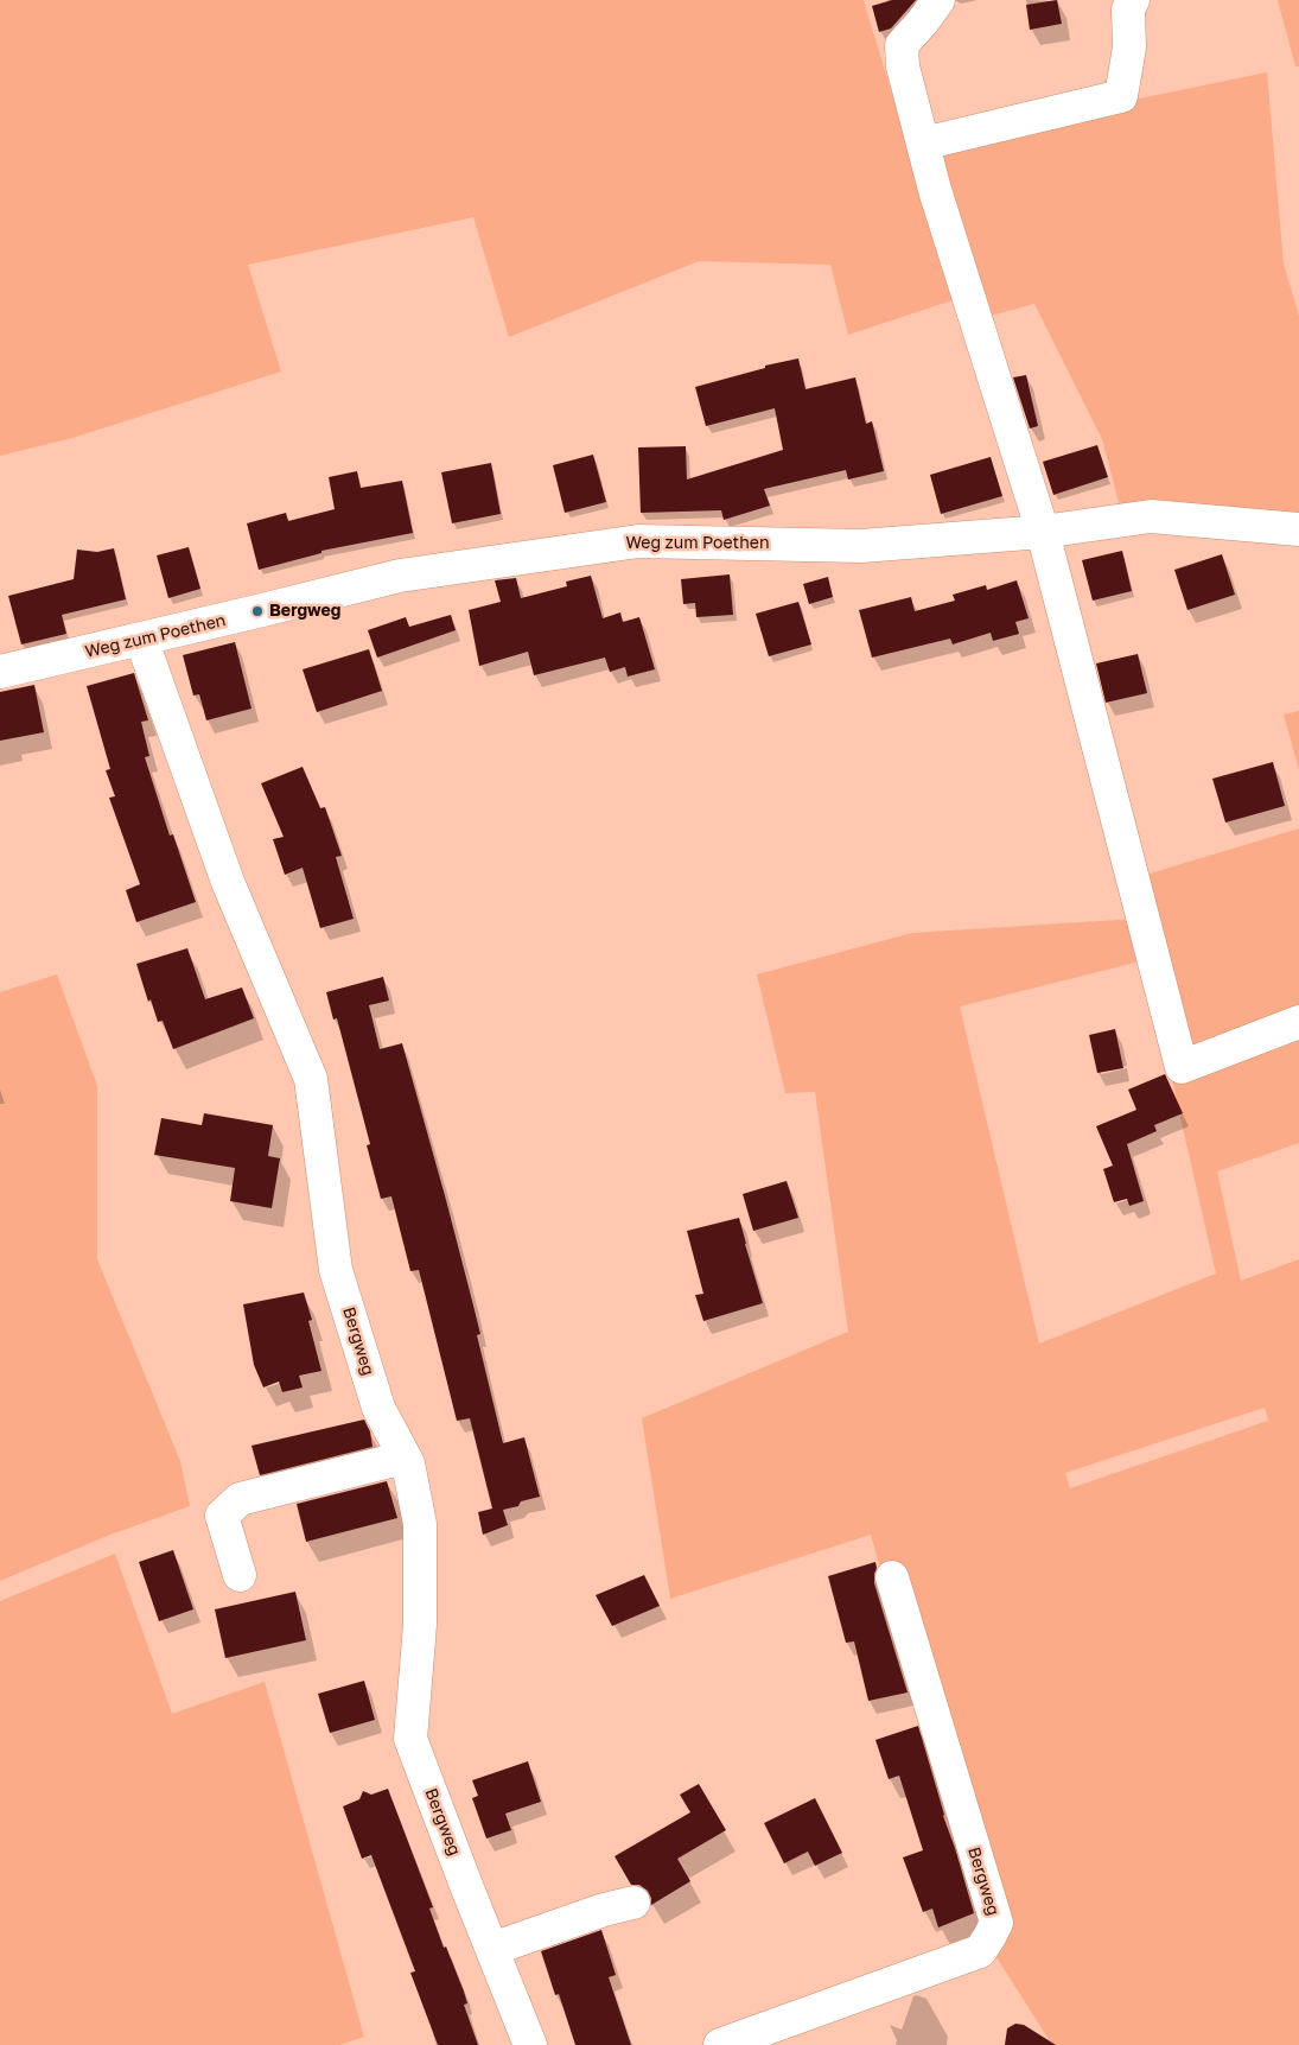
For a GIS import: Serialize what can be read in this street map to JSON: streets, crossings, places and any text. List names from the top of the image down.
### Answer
{
  "streets": {
    "street": ["Weg zum Poethen", "Bergweg"]
  },
  "crossings": [
    ["Weg zum Poethen", "Bergweg"]
  ],
  "places": ["Bergweg"]
}
